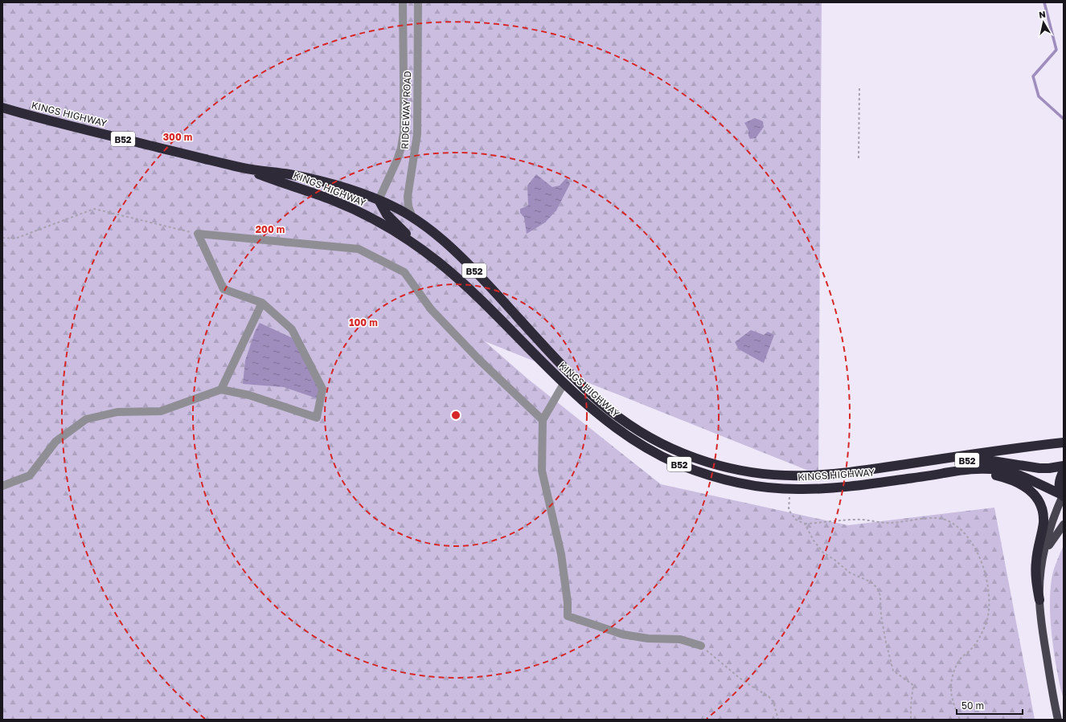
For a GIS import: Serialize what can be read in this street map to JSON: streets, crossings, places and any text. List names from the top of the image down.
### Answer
{
  "streets": {
    "highway": ["KINGS HIGHWAY", "B52"],
    "street": ["RIDGEWAY ROAD"]
  },
  "crossings": [
    ["RIDGEWAY ROAD", "KINGS HIGHWAY"],
    ["KINGS HIGHWAY", "B52"]
  ],
  "scale_bar": "50 m",
  "north": "top",
  "rings": ["300 m", "200 m", "100 m"]
}
